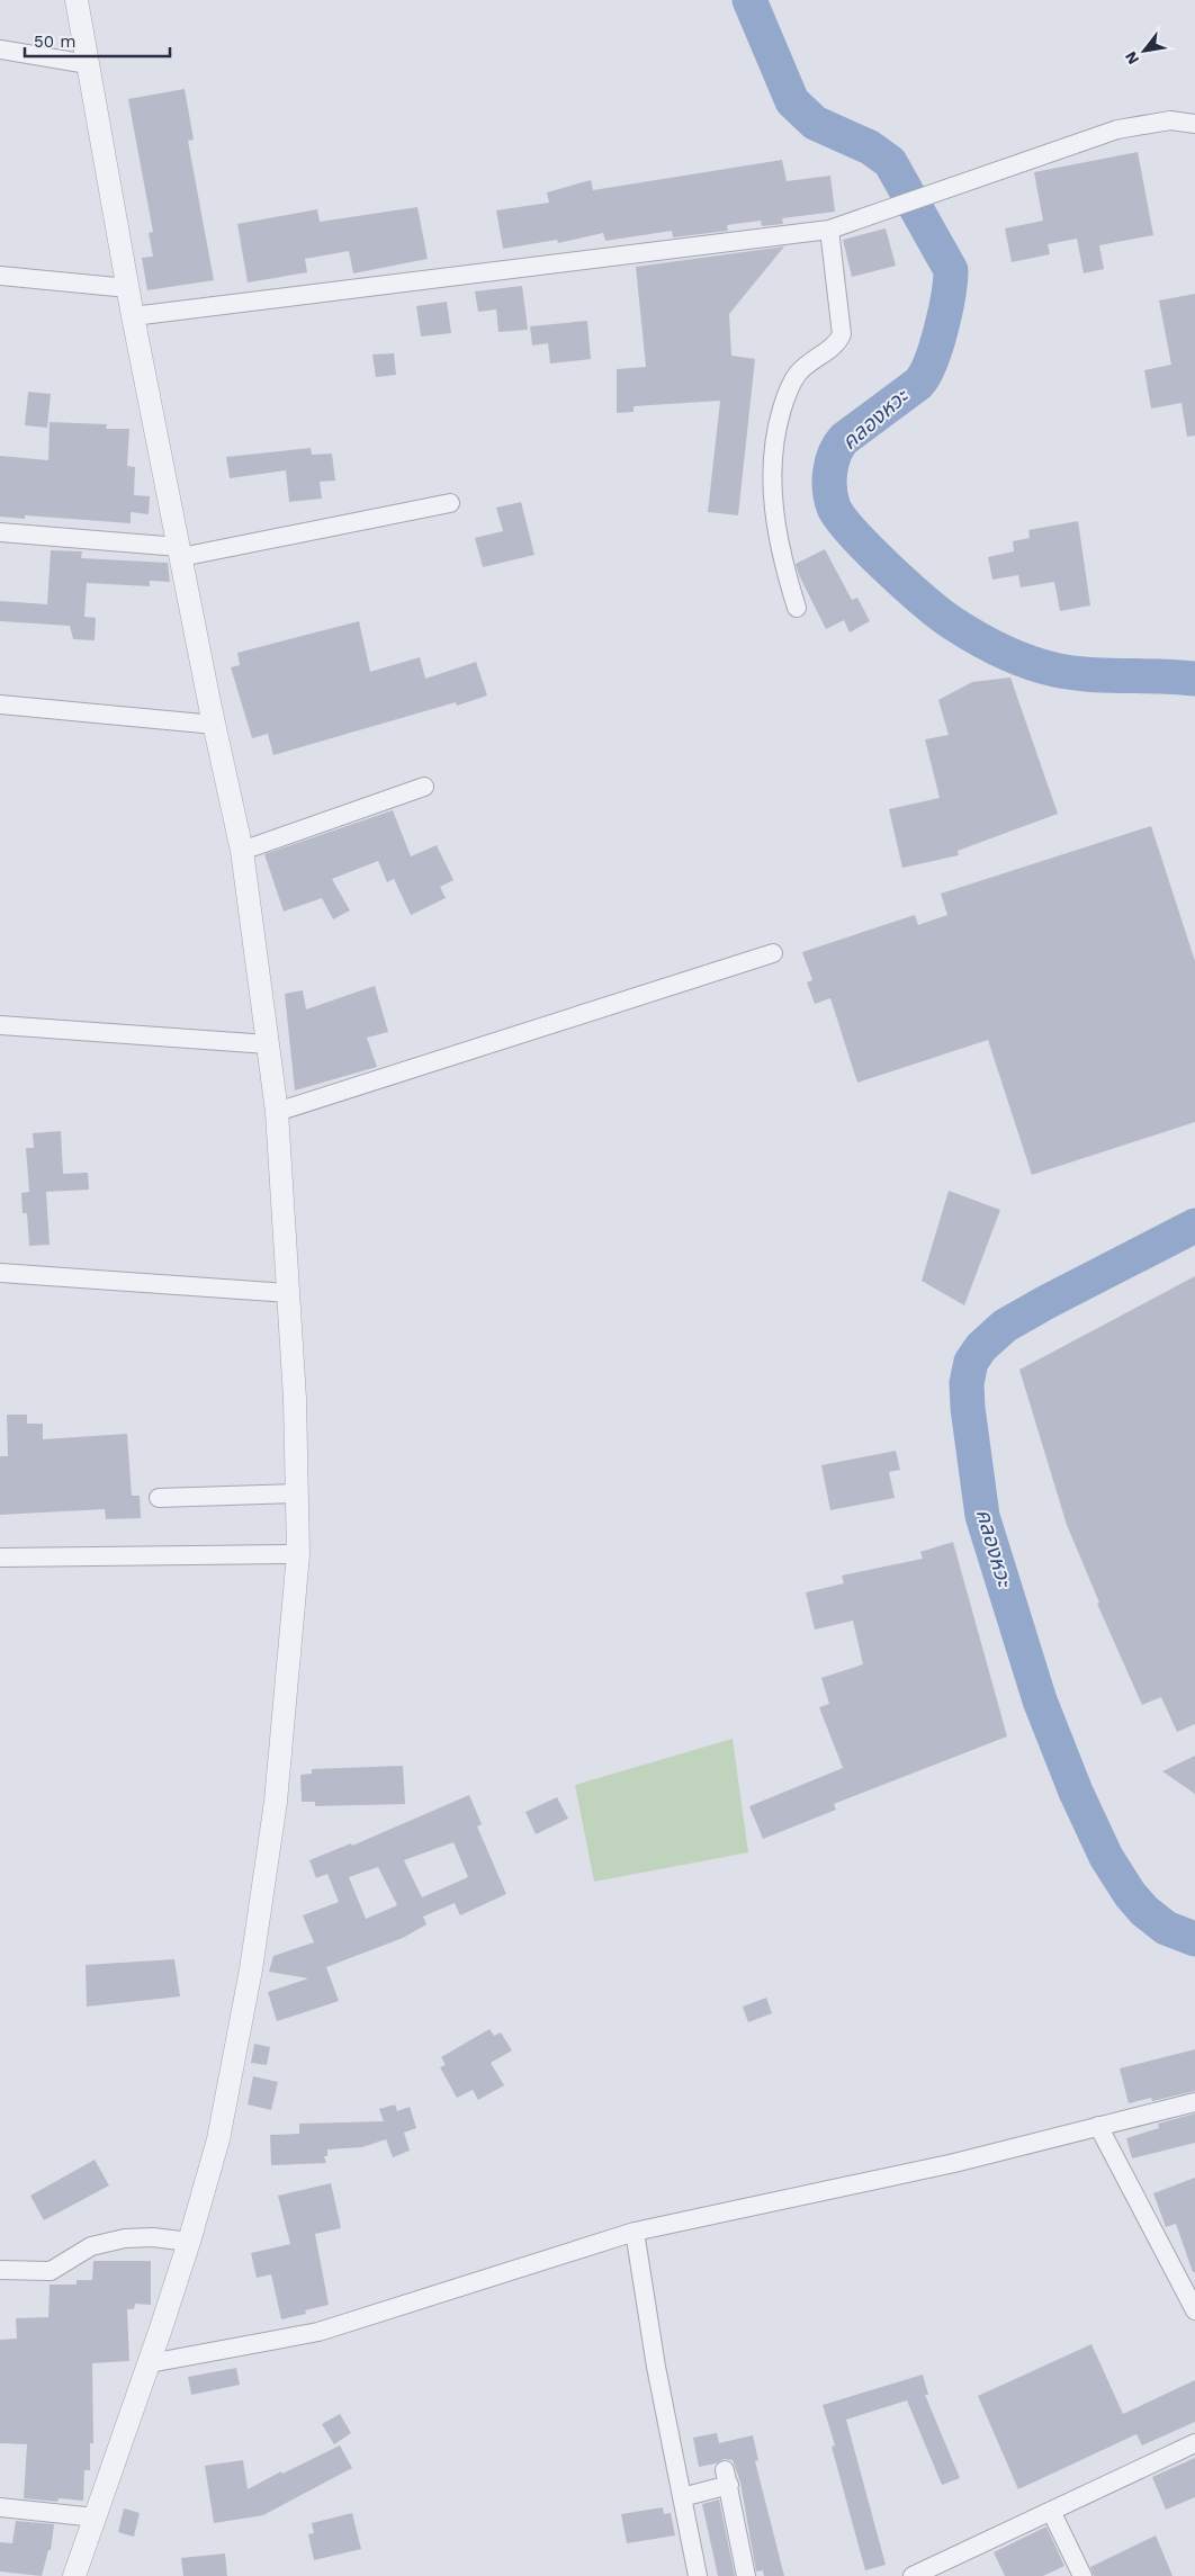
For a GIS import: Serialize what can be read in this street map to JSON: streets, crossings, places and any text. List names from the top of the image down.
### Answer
{
  "water": ["คลองหวะ"],
  "scale_bar": "50 m",
  "north": "bottom left"
}
